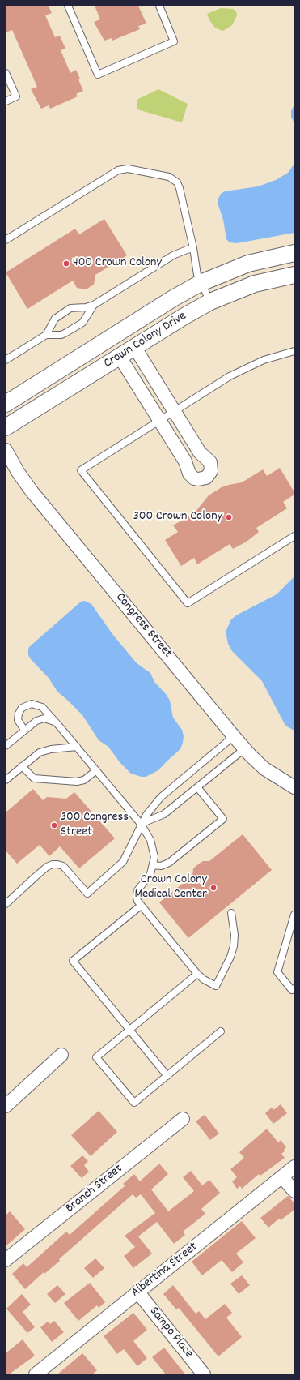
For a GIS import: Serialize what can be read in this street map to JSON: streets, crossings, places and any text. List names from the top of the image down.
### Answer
{
  "streets": {
    "street": [
      "Crown Colony Drive",
      "Congress Street",
      "Branch Street",
      "Albertina Street",
      "Sampo Place"
    ]
  },
  "crossings": [
    ["Albertina Street", "Sampo Place"]
  ],
  "places": [
    "400 Crown Colony",
    "300 Crown Colony",
    "300 Congress Street",
    "Crown Colony Medical Center"
  ]
}
